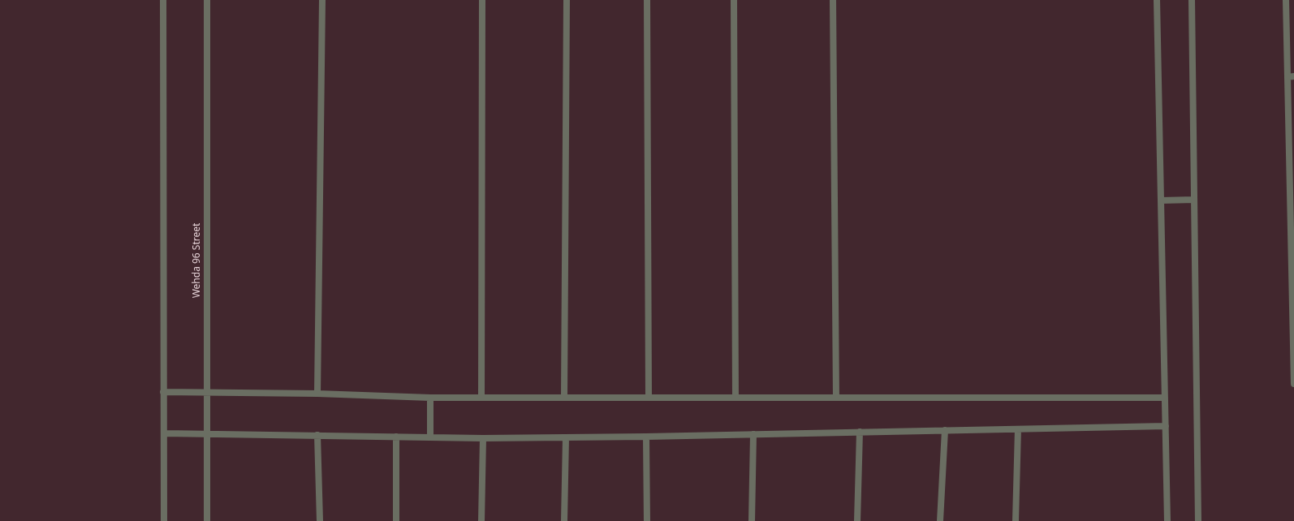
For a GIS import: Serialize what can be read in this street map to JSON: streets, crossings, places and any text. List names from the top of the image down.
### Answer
{
  "streets": {
    "street": ["Wehda 96 Street"]
  }
}
